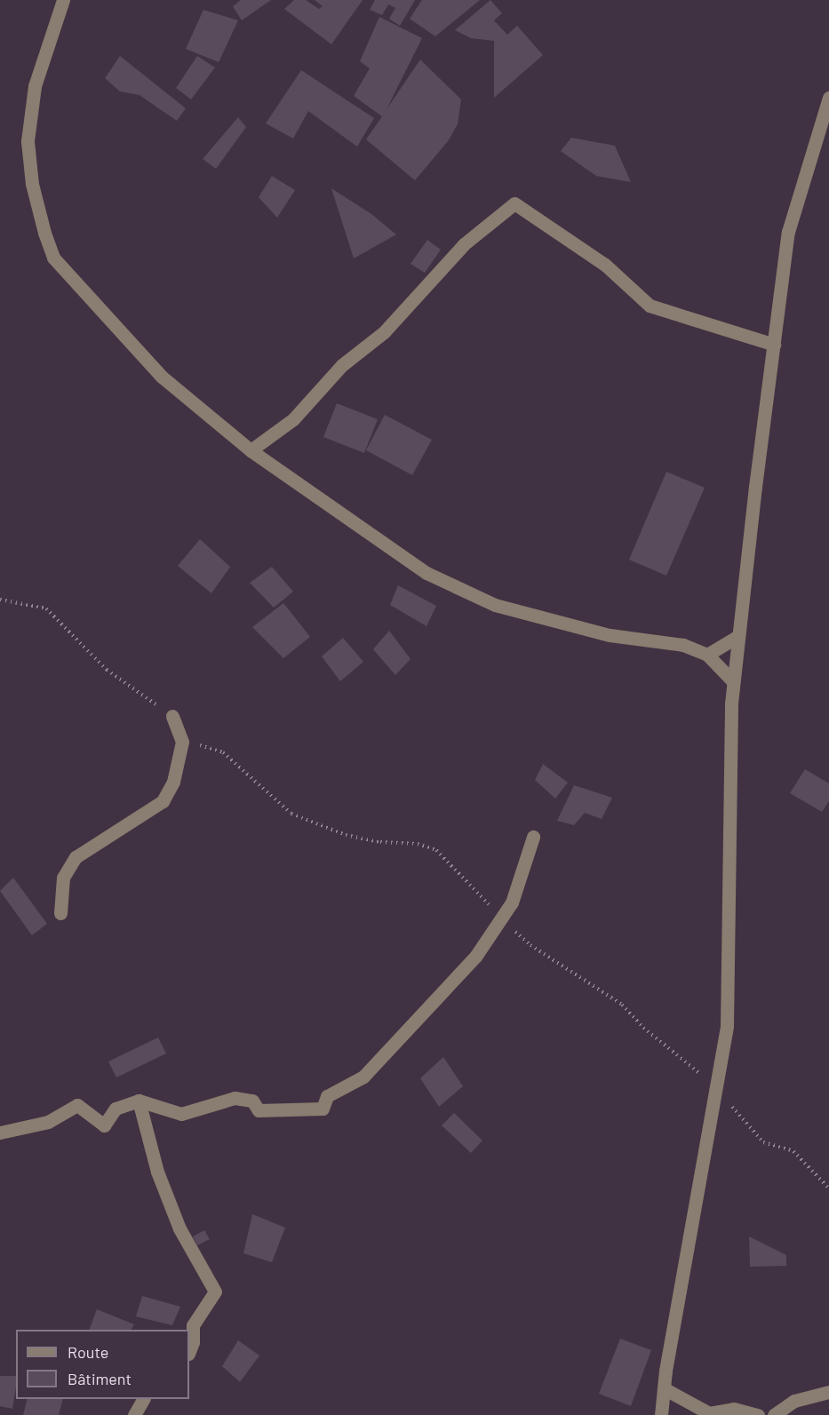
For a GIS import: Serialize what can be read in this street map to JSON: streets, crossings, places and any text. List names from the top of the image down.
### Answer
{
  "legend": ["Route", "Bâtiment"]
}
